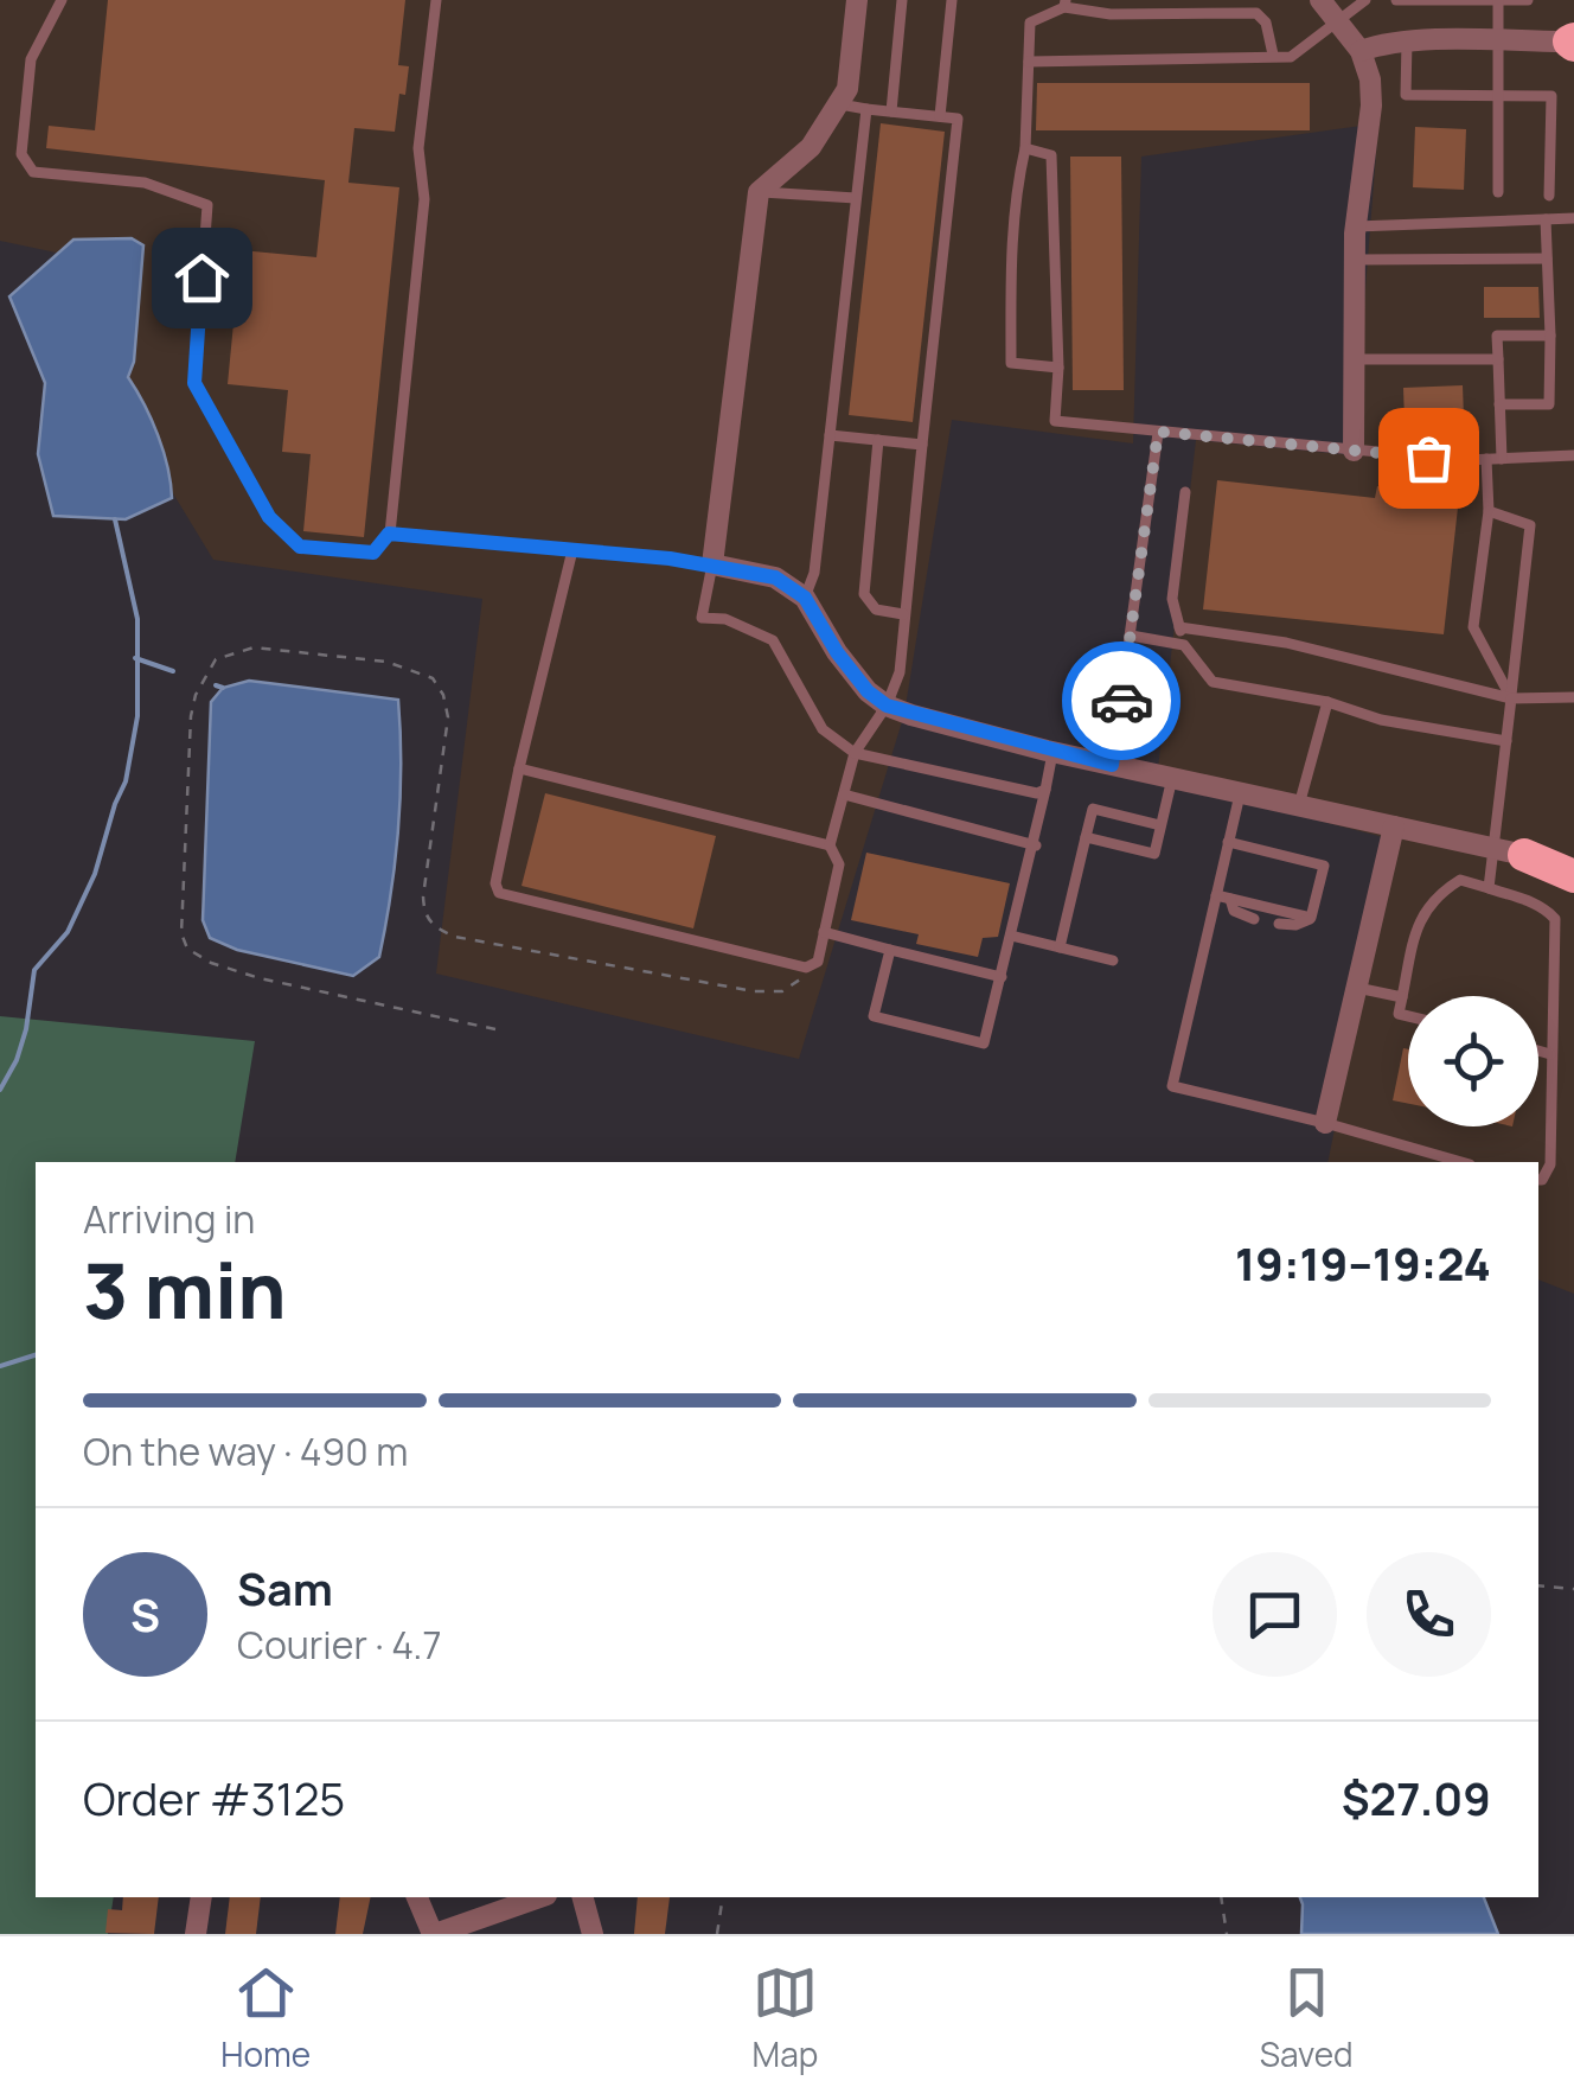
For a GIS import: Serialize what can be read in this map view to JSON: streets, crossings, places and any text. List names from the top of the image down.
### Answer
{
  "page": {
    "heading": ["3 min", "Arriving in", "19:19–19:24"],
    "panel": [
      "Sam",
      "Courier · 4.7",
      "Order #3125",
      "$27.09"
    ],
    "bar": "On the way · 490 m",
    "round": "S",
    "tabs": ["Home", "Map", "Saved"]
  }
}
